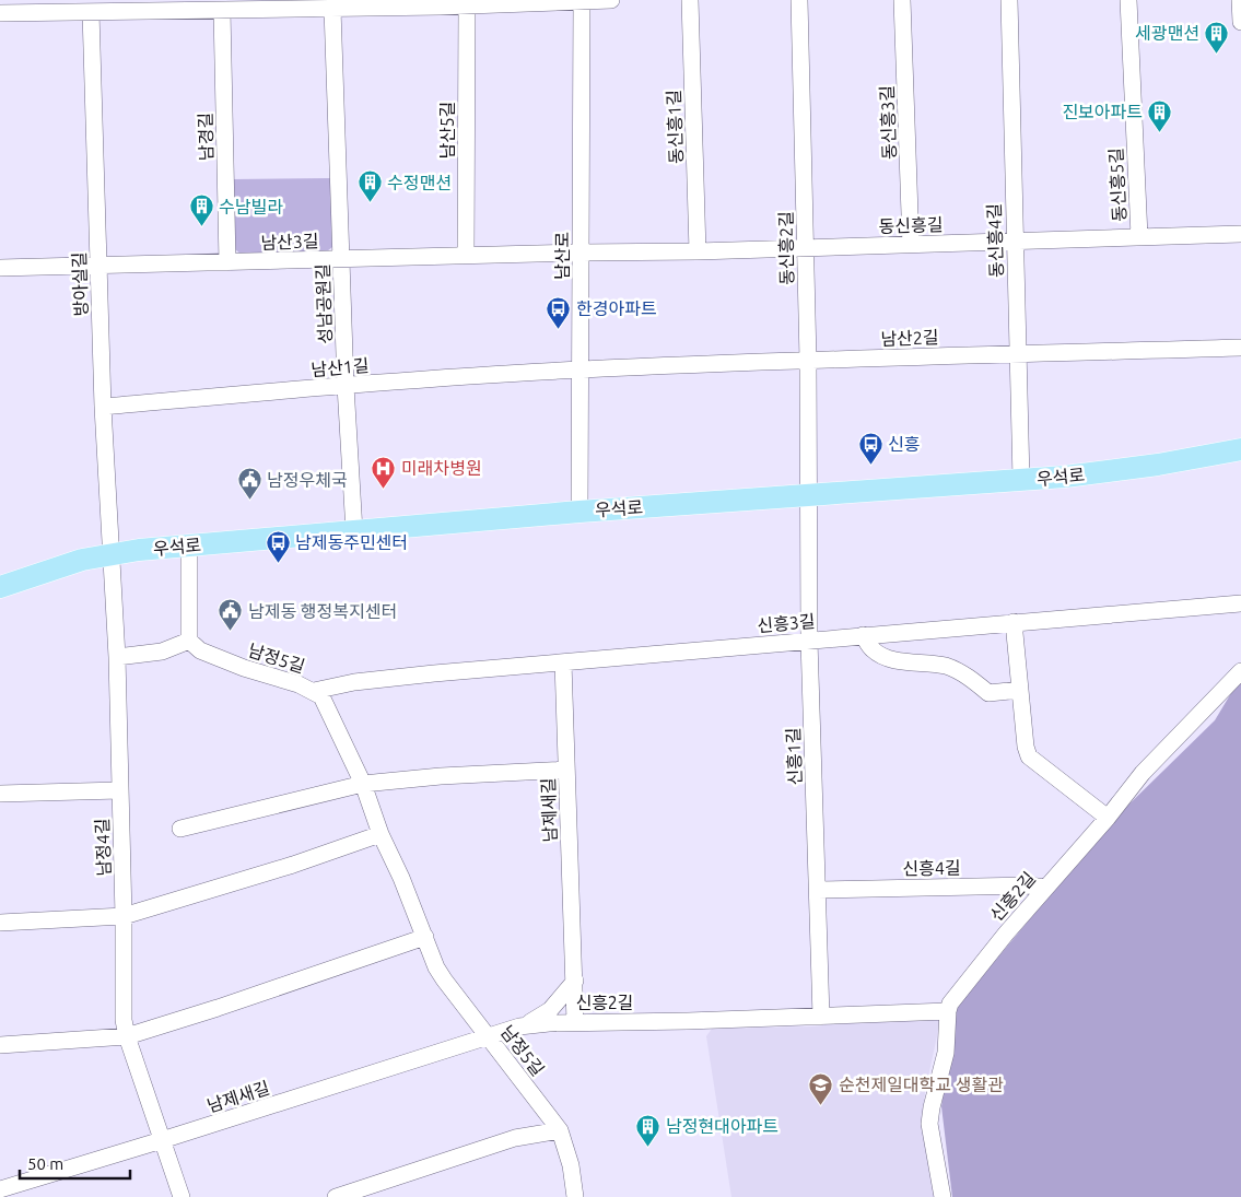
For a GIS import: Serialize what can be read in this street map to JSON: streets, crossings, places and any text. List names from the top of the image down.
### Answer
{
  "streets": {
    "main road": ["우석로"],
    "street": [
      "동신흥3길",
      "동신흥1길",
      "남산5길",
      "남경길",
      "동신흥5길",
      "동신흥길",
      "동신흥4길",
      "남산3길",
      "동신흥2길",
      "남산로",
      "방아실길",
      "성남공원길",
      "남산2길",
      "남산1길",
      "신흥3길",
      "남정5길",
      "신흥1길",
      "남제새길",
      "남정4길",
      "신흥4길",
      "신흥2길"
    ]
  },
  "crossings": [
    ["동신흥3길", "동신흥길"],
    ["동신흥1길", "동신흥길"],
    ["남산5길", "남산3길"],
    ["남경길", "남산3길"],
    ["동신흥5길", "동신흥길"],
    ["동신흥길", "동신흥4길"],
    ["동신흥길", "남산3길"],
    ["동신흥길", "동신흥2길"],
    ["동신흥길", "남산로"],
    ["동신흥4길", "남산2길"],
    ["동신흥4길", "우석로"],
    ["남산3길", "남산로"],
    ["남산3길", "방아실길"],
    ["남산3길", "성남공원길"],
    ["동신흥2길", "남산2길"],
    ["동신흥2길", "우석로"],
    ["동신흥2길", "신흥1길"],
    ["남산로", "남산2길"],
    ["남산로", "남산1길"],
    ["남산로", "우석로"],
    ["방아실길", "남산1길"],
    ["방아실길", "우석로"],
    ["방아실길", "남정4길"],
    ["성남공원길", "남산1길"],
    ["성남공원길", "우석로"],
    ["남산2길", "남산1길"],
    ["우석로", "신흥1길"],
    ["우석로", "남정4길"],
    ["신흥3길", "신흥1길"],
    ["신흥3길", "남제새길"],
    ["남정5길", "남제새길"],
    ["남정5길", "신흥2길"],
    ["신흥1길", "신흥4길"],
    ["신흥1길", "신흥2길"],
    ["남제새길", "남정4길"],
    ["남제새길", "신흥2길"],
    ["신흥4길", "신흥2길"]
  ],
  "places": {
    "building": [
      "세광맨션",
      "진보아파트",
      "수정맨션",
      "수남빌라",
      "남정현대아파트"
    ],
    "bus stop": ["한경아파트", "신흥", "남제동주민센터"],
    "hospital": ["미래차병원"],
    "public building": ["남정우체국", "남제동 행정복지센터"],
    "school or university": ["순천제일대학교 생활관"]
  },
  "scale_bar": "50 m"
}
